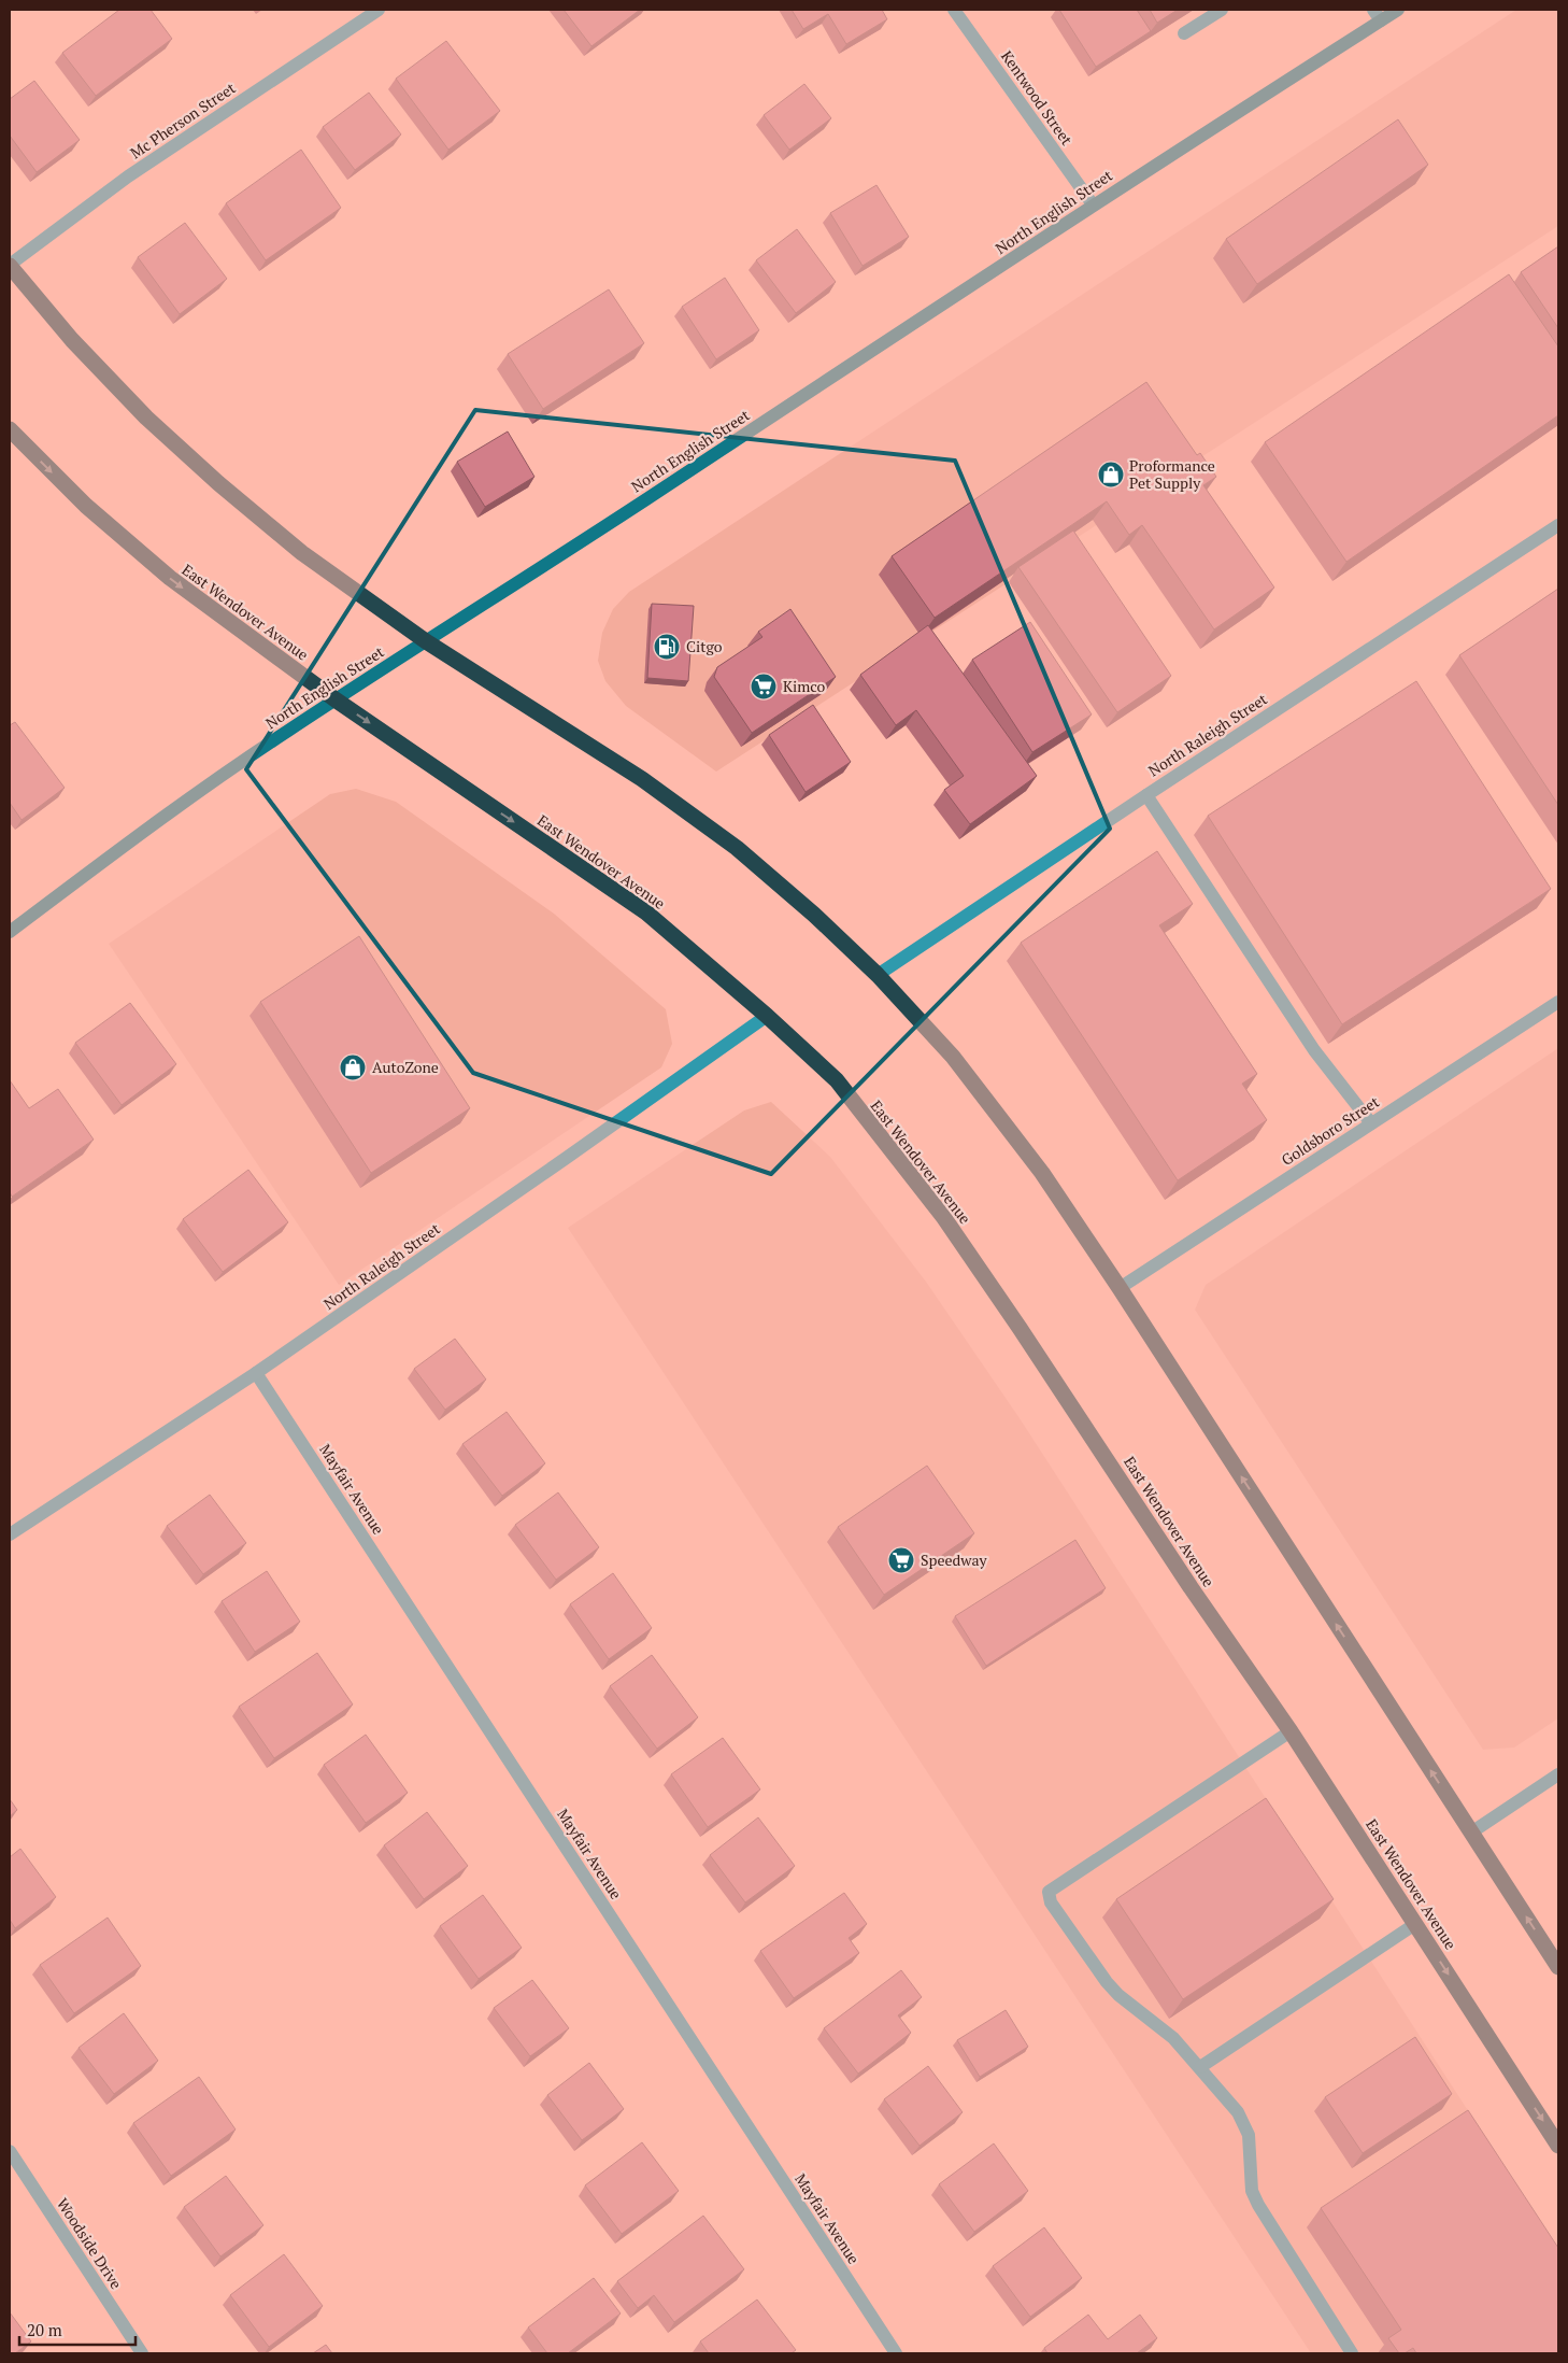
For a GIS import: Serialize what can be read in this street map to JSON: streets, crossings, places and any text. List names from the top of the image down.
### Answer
{
  "streets": {
    "highway": ["East Wendover Avenue"],
    "street": [
      "Kentwood Street",
      "Mc Pherson Street",
      "North English Street",
      "North Raleigh Street",
      "Goldsboro Street",
      "Mayfair Avenue",
      "Woodside Drive"
    ]
  },
  "crossings": [
    ["Kentwood Street", "North English Street"],
    ["North English Street", "East Wendover Avenue"],
    ["East Wendover Avenue", "North Raleigh Street"],
    ["North Raleigh Street", "Mayfair Avenue"]
  ],
  "places": {
    "shop": ["Proformance Pet Supply", "AutoZone"],
    "fuel station": ["Citgo"],
    "supermarket": ["Kimco", "Speedway"]
  },
  "scale_bar": "20 m"
}
